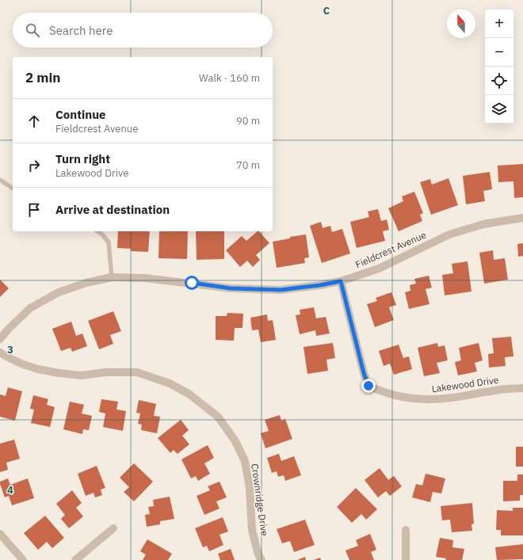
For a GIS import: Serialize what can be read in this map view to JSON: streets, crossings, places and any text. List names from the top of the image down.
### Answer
{
  "streets": {
    "street": ["Fieldcrest Avenue", "Lakewood Drive", "Crownridge Drive"]
  },
  "crossings": [
    ["Fieldcrest Avenue", "Lakewood Drive"]
  ],
  "north": "top",
  "page": {
    "map_buttons": ["+", "−"],
    "search": "Search here",
    "heading": ["2 min", "Walk · 160 m"],
    "list": [
      ["Continue", "Fieldcrest Avenue", "90 m"],
      ["Turn right", "Lakewood Drive", "70 m"],
      "Arrive at destination"
    ]
  },
  "grid": {
    "columns": ["C"],
    "rows": ["3", "4"]
  }
}
